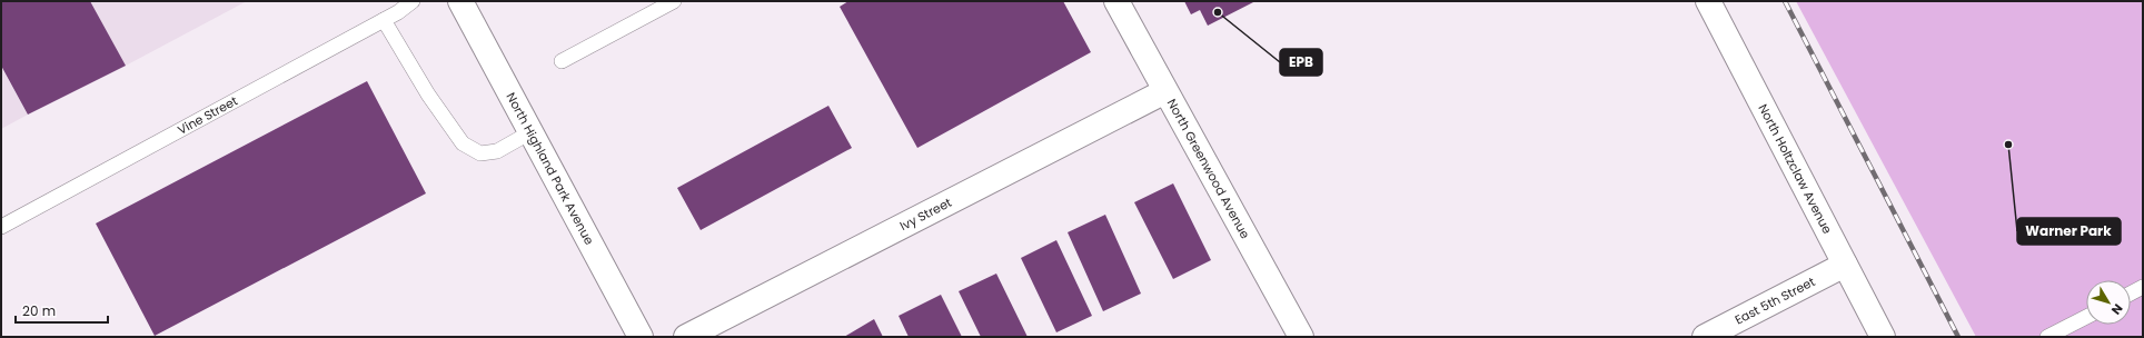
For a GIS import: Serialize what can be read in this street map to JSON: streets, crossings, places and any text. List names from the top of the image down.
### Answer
{
  "streets": {
    "street": [
      "North Highland Park Avenue",
      "North Greenwood Avenue",
      "North Holtzclaw Avenue",
      "Ivy Street",
      "East 5th Street"
    ],
    "lane": ["Vine Street"]
  },
  "crossings": [
    ["North Greenwood Avenue", "Ivy Street"],
    ["North Holtzclaw Avenue", "East 5th Street"]
  ],
  "places": ["EPB", "Warner Park"],
  "scale_bar": "20 m",
  "north": "bottom right"
}
